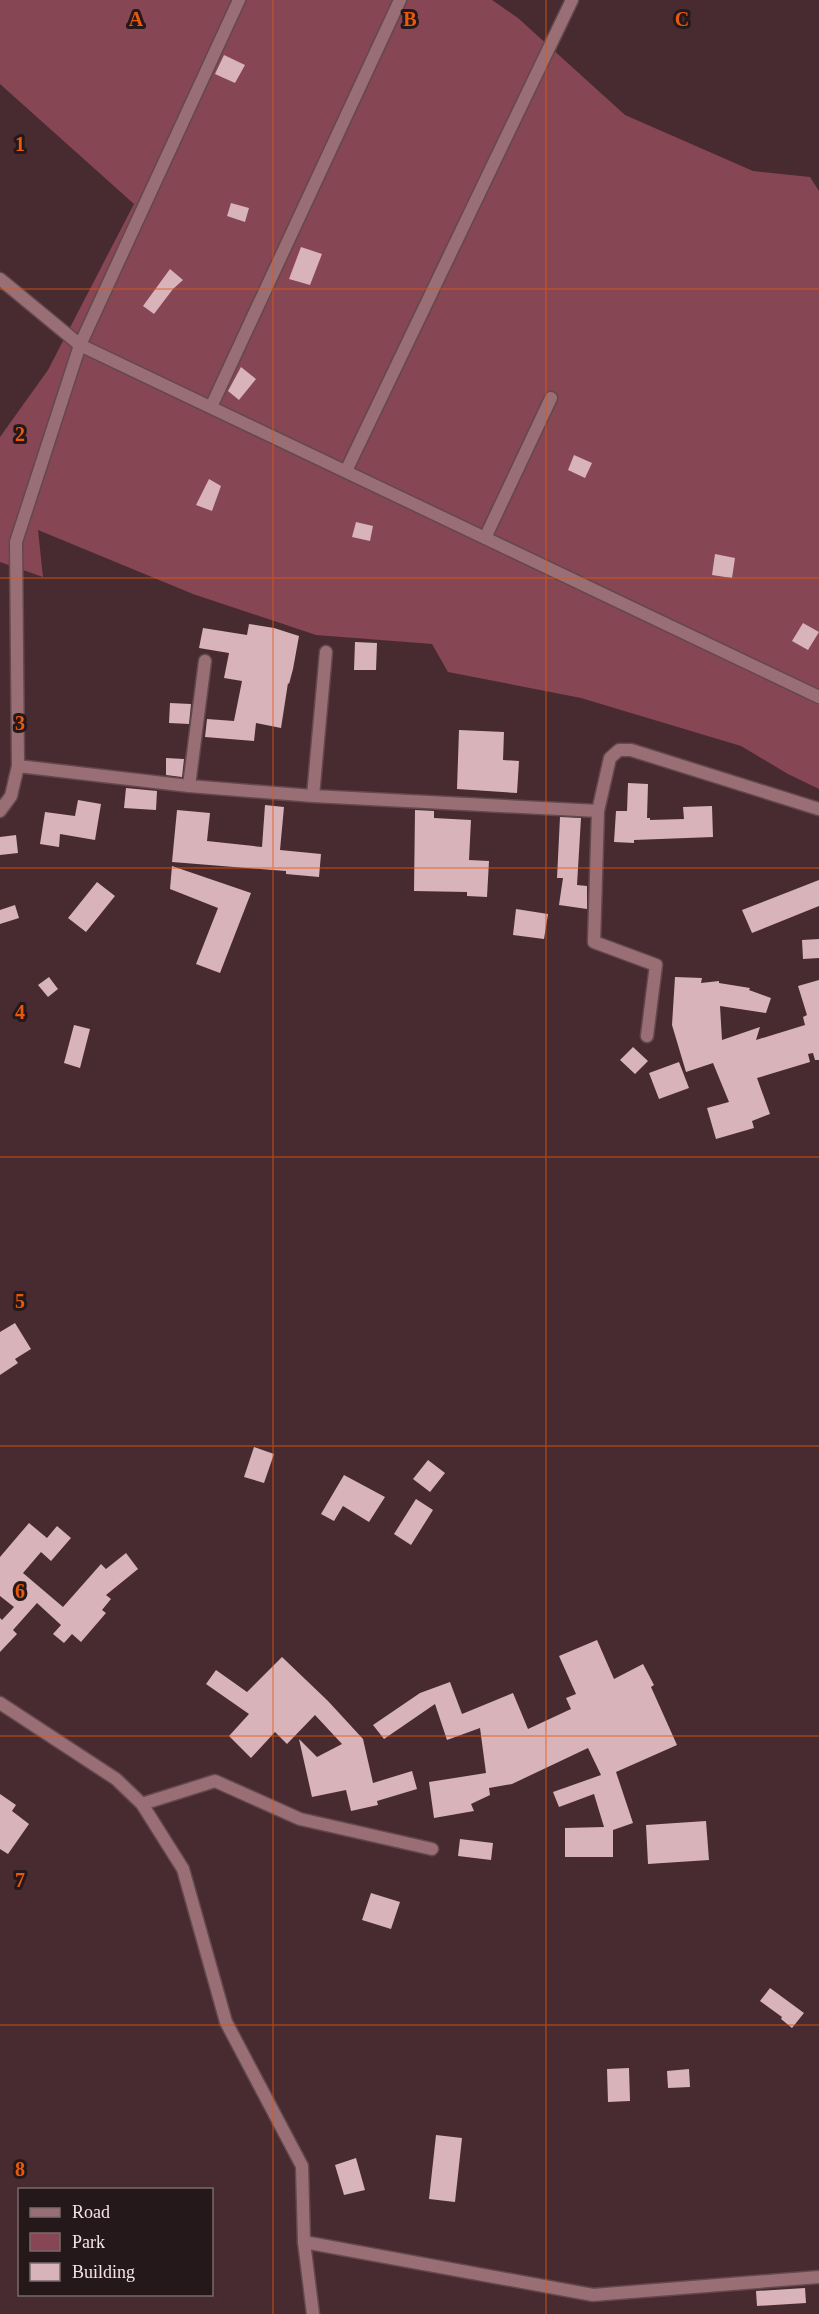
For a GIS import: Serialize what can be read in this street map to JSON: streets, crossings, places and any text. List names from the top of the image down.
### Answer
{
  "legend": ["Road", "Park", "Building"],
  "grid": {
    "columns": ["A", "B", "C"],
    "rows": [
      "1",
      "2",
      "3",
      "4",
      "5",
      "6",
      "7",
      "8"
    ]
  }
}
